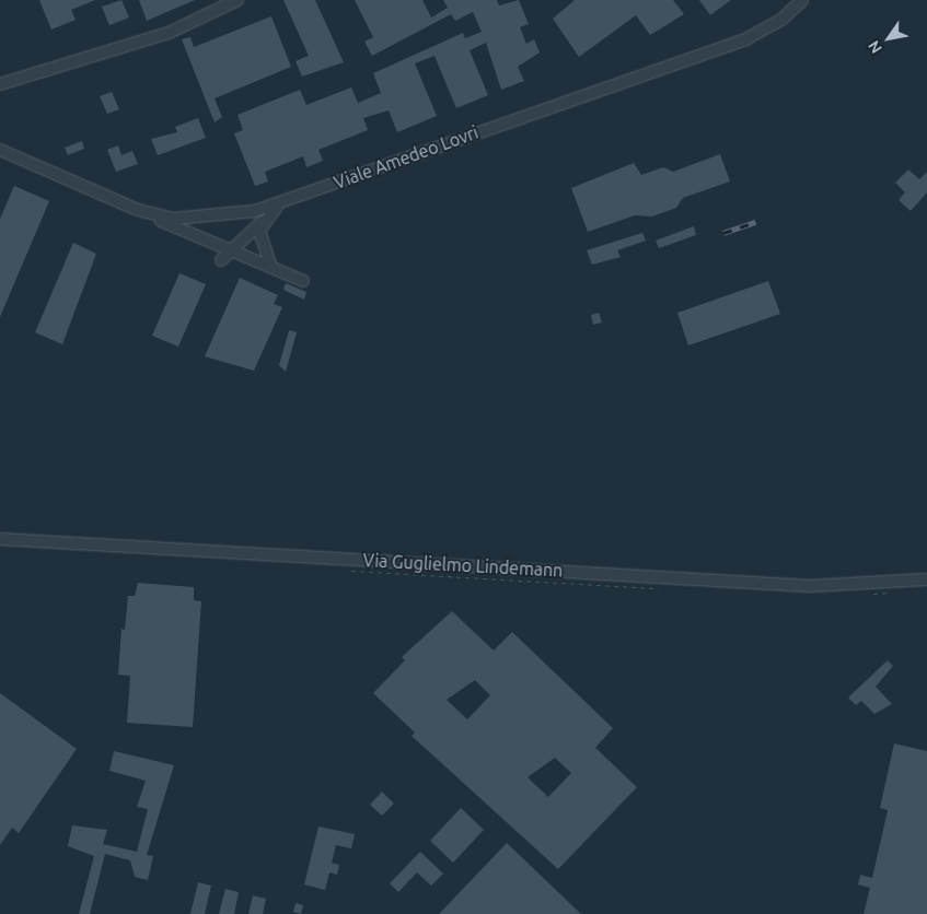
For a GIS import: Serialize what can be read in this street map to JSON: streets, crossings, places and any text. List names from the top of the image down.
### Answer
{
  "streets": {
    "street": ["Viale Amedeo Lovri", "Via Guglielmo Lindemann"]
  },
  "north": "bottom left"
}
